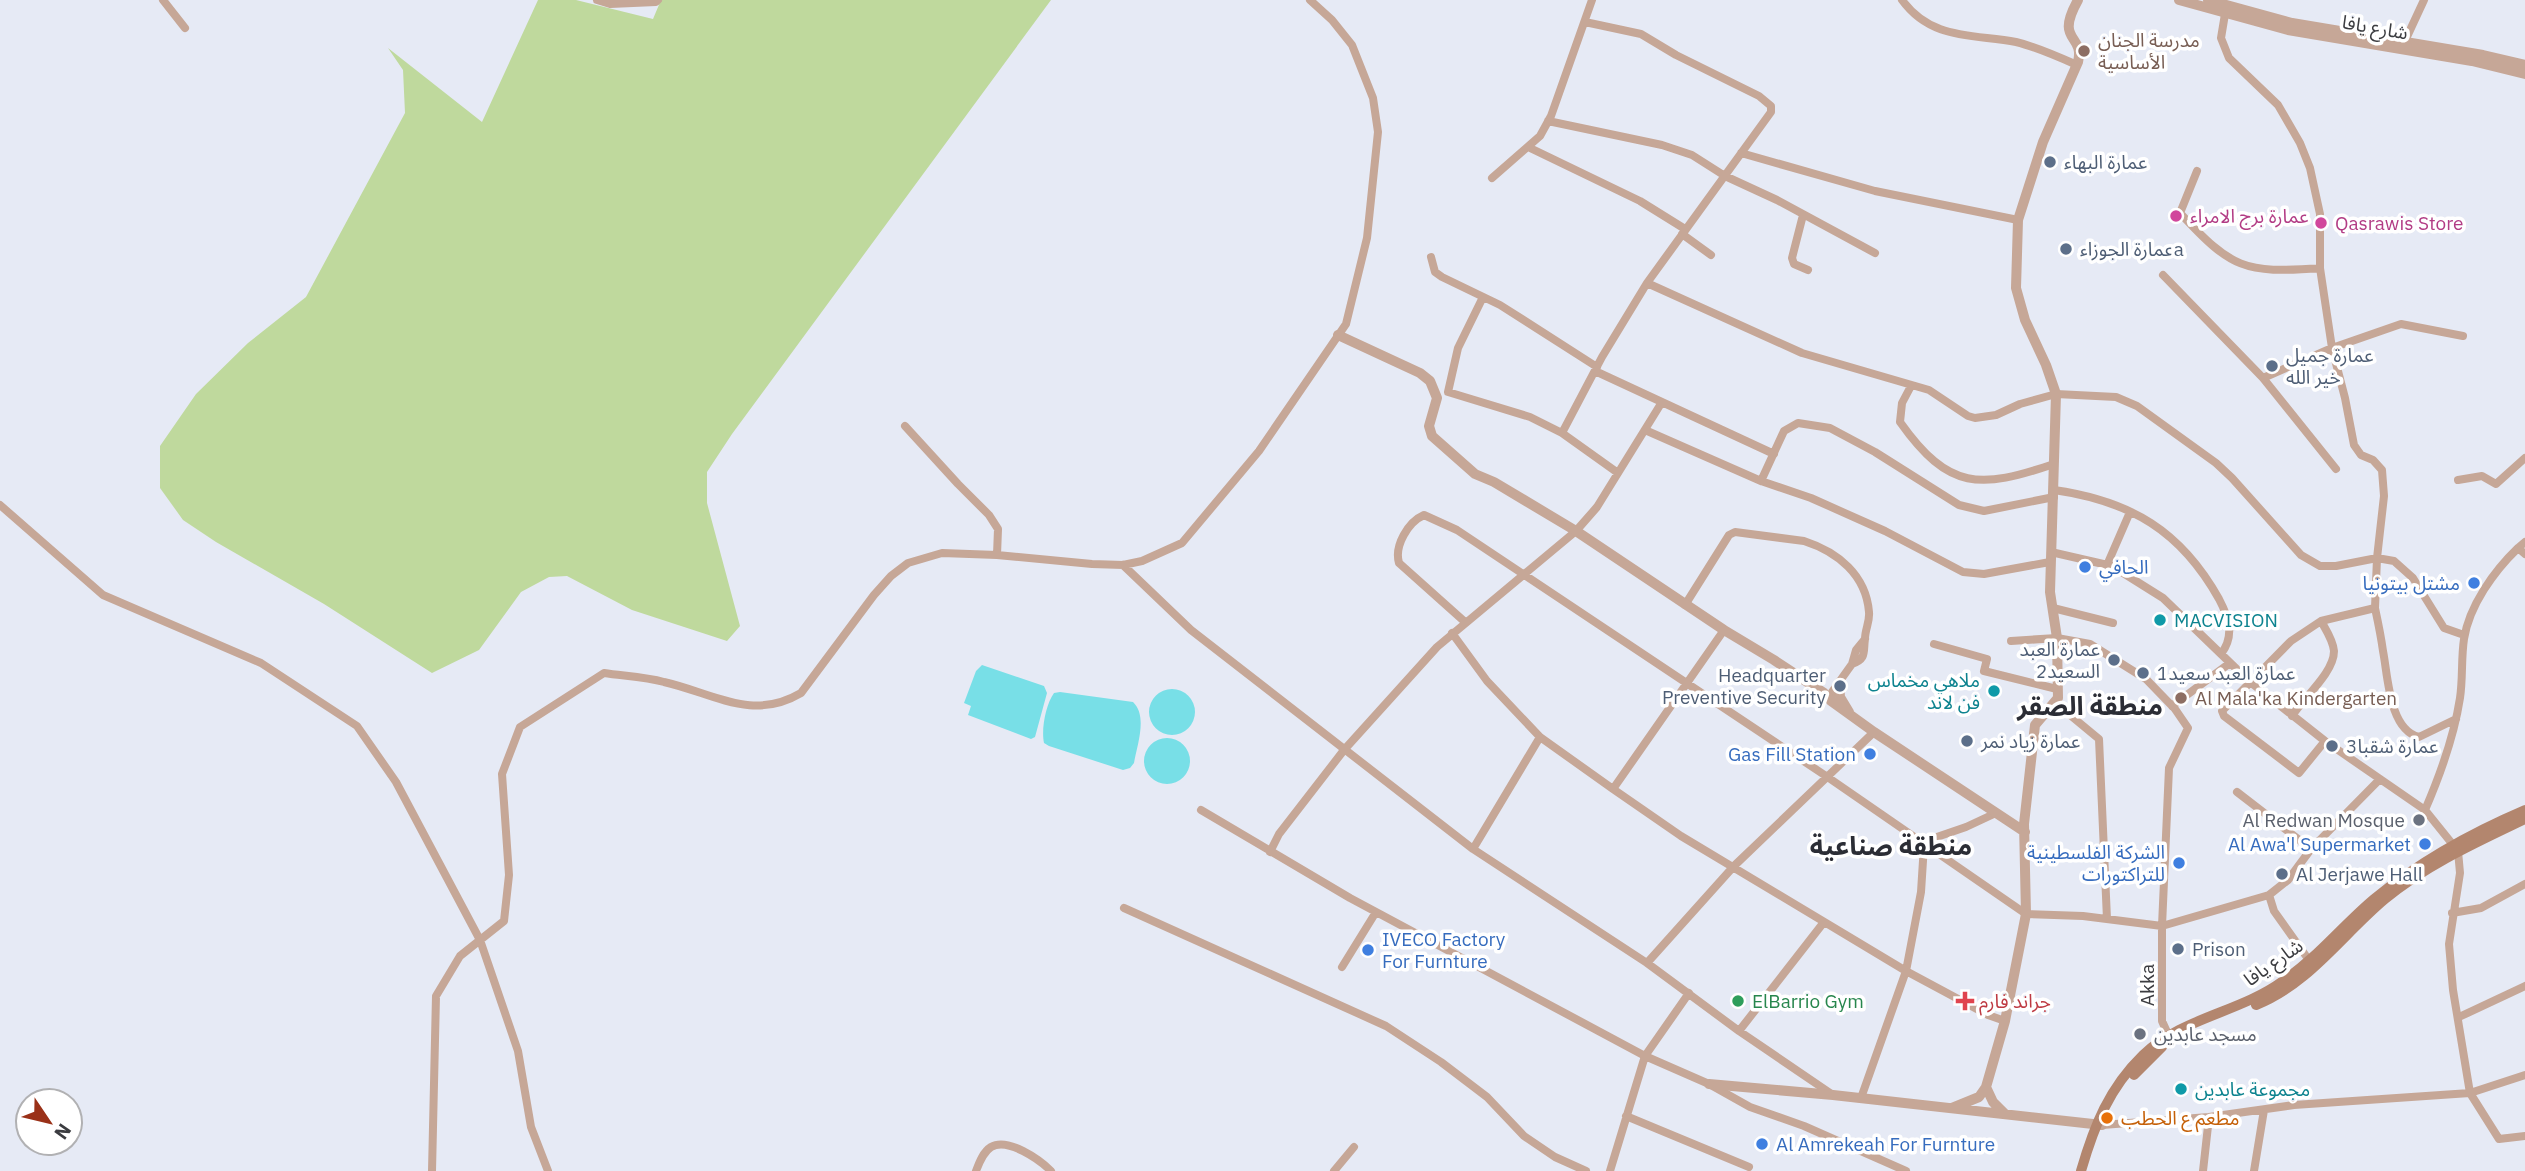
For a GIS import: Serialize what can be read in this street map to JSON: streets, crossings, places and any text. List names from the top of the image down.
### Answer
{
  "streets": {
    "main road": ["شارع يافا"],
    "street": ["Akka"]
  },
  "crossings": [
    ["شارع يافا", "Akka"]
  ],
  "districts": ["منطقة الصقر", "منطقة صناعية"],
  "places": {
    "other": [
      "مدرسة الجنان الأساسية",
      "عمارة البهاء",
      "عمارة برج الامراء",
      "Qasrawis Store",
      "عمارة الجوزاءa",
      "عمارة جميل خير الله",
      "الحافي",
      "مشتل بيتونيا",
      "MACVISION",
      "عمارة العبد السعيد2",
      "عمارة العبد سعيد1",
      "Headquarter Preventive Security",
      "ملاهي مخماس فن لاند",
      "Al Mala'ka Kindergarten",
      "عمارة زياد نمر",
      "عمارة شقبا3",
      "Gas Fill Station",
      "Al Redwan Mosque",
      "Al Awa'l Supermarket",
      "الشركة الفلسطينية للتراكتورات",
      "Al Jerjawe Hall",
      "Prison",
      "IVECO Factory For Furnture",
      "ElBarrio Gym",
      "مسجد عابدين",
      "مجموعة عابدين",
      "مطعم ع الحطب",
      "Al Amrekeah For Furnture"
    ],
    "health": ["جراند فارم"]
  },
  "north": "bottom right"
}
